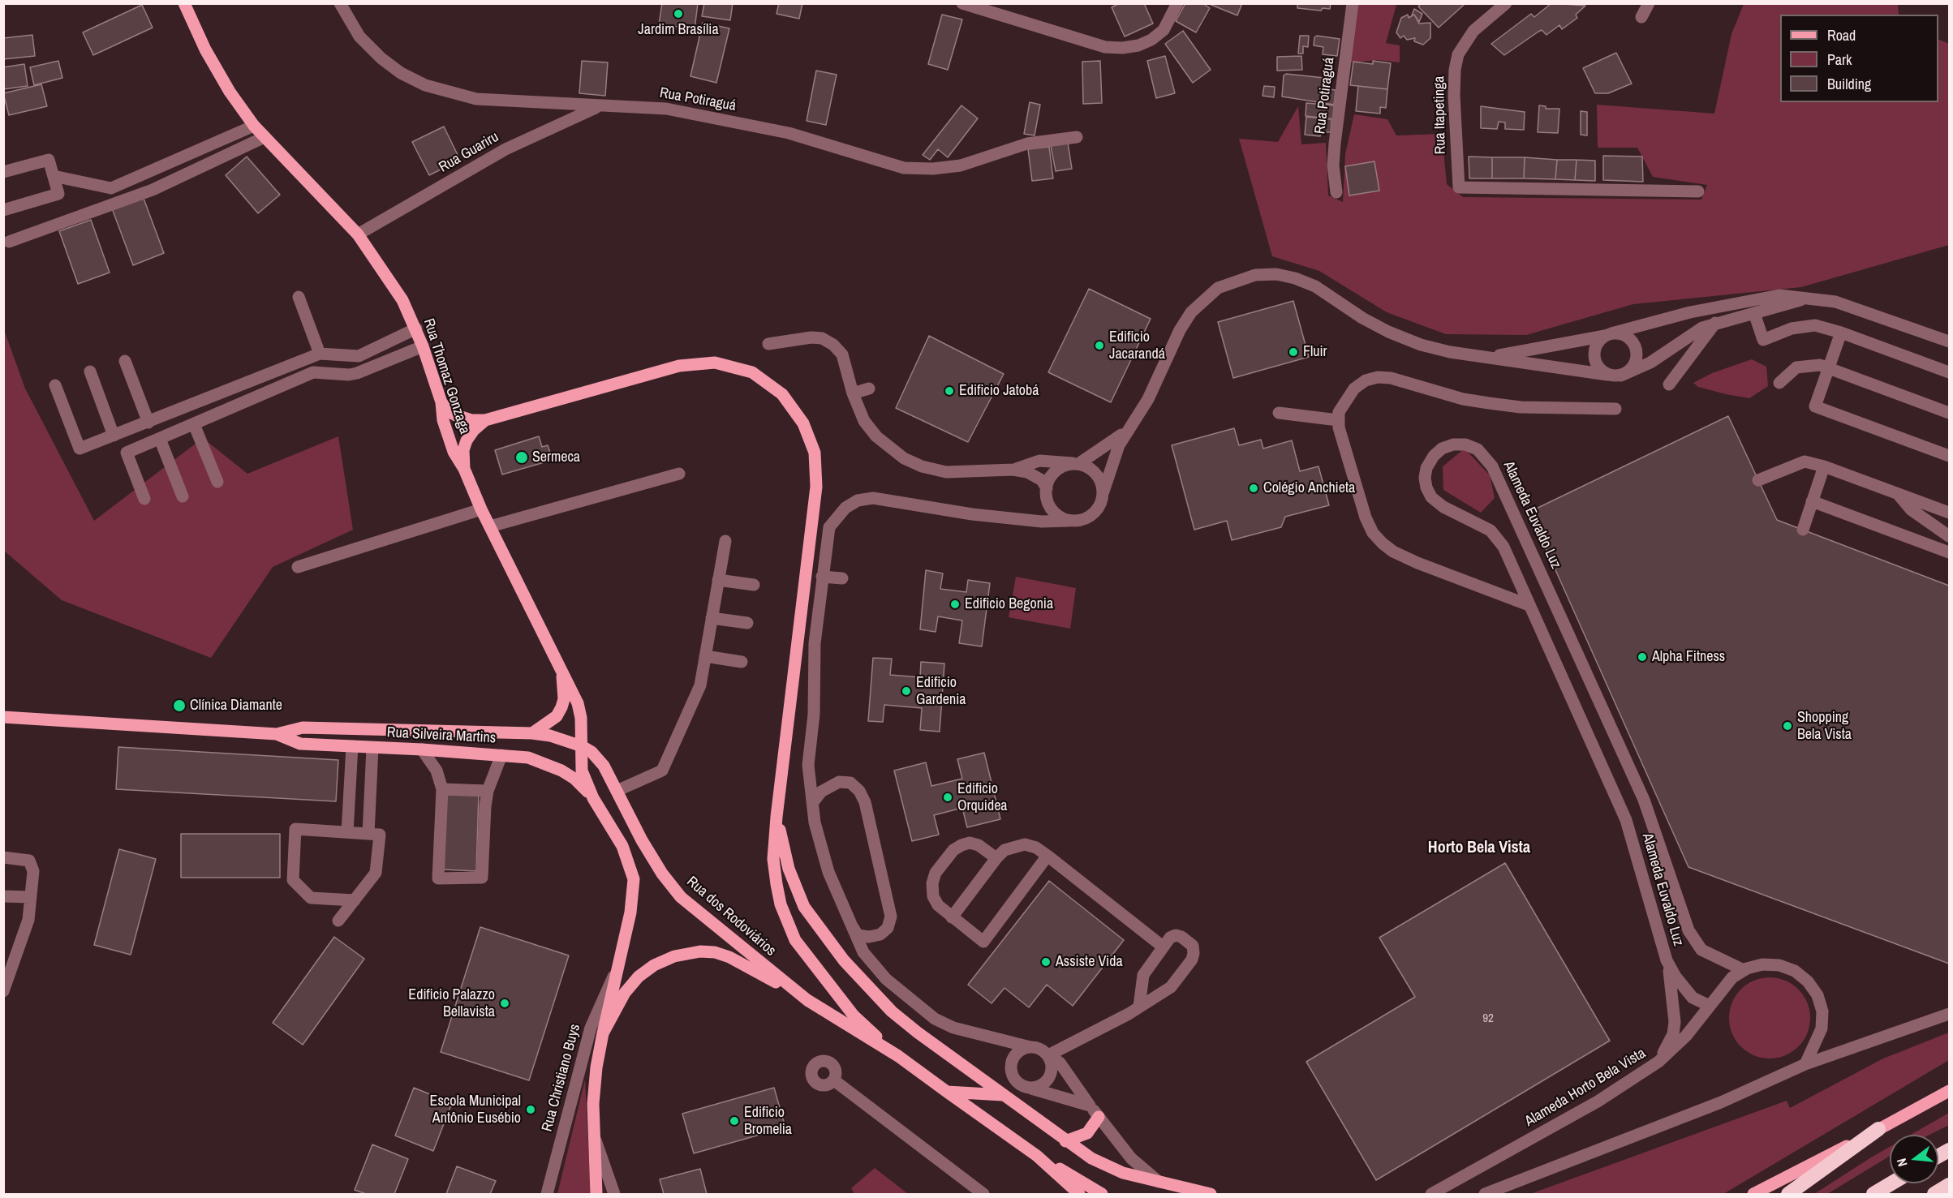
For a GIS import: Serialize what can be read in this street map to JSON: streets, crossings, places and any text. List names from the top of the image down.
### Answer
{
  "streets": {
    "main road": ["Rua Thomaz Gonzaga", "Rua Silveira Martins", "Rua dos Rodoviários"],
    "street": [
      "Rua Potiraguá",
      "Rua Itapetinga",
      "Rua Guariru",
      "Alameda Euvaldo Luz",
      "Rua Christiano Buys",
      "Alameda Horto Bela Vista"
    ]
  },
  "crossings": [
    ["Rua Potiraguá", "Rua Guariru"],
    ["Rua Guariru", "Rua Thomaz Gonzaga"],
    ["Rua Thomaz Gonzaga", "Rua Silveira Martins"],
    ["Rua Thomaz Gonzaga", "Rua dos Rodoviários"],
    ["Alameda Euvaldo Luz", "Alameda Horto Bela Vista"],
    ["Rua Silveira Martins", "Rua dos Rodoviários"]
  ],
  "districts": ["Horto Bela Vista"],
  "places": [
    "Jardim Brasília",
    "Edificio Jacarandá",
    "Fluir",
    "Edificio Jatobá",
    "Sermeca",
    "Colégio Anchieta",
    "Edificio Begonia",
    "Alpha Fitness",
    "Edificio Gardenia",
    "Clínica Diamante",
    "Shopping Bela Vista",
    "Edificio Orquidea",
    "Assiste Vida",
    "Edificio Palazzo Bellavista",
    "Escola Municipal Antônio Eusébio",
    "Edificio Bromelia"
  ],
  "house_numbers": ["92"],
  "legend": ["Road", "Park", "Building"],
  "north": "left"
}
